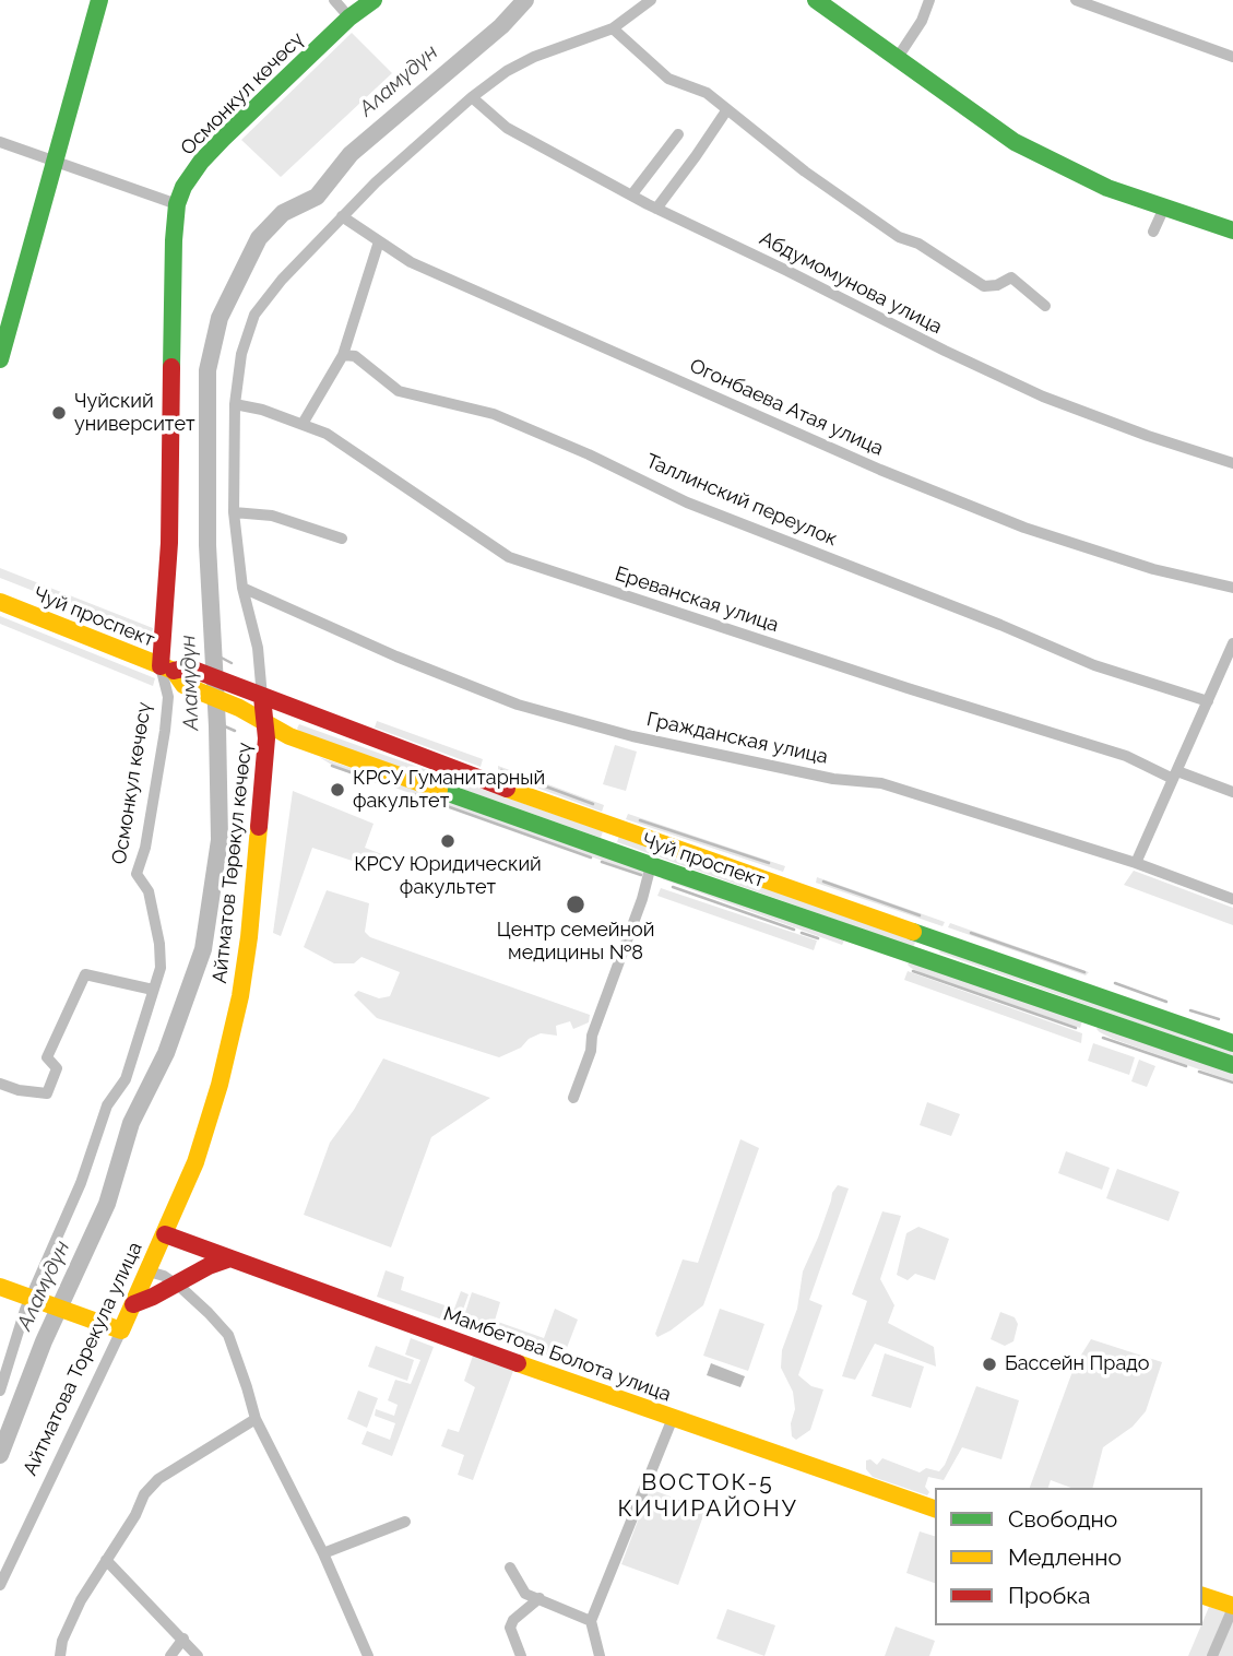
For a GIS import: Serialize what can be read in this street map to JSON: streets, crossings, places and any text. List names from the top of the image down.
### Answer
{
  "streets": {
    "main road": [
      "Осмонкул көчөсү",
      "Чуй проспект",
      "Айтматов Төрөкул көчөсү",
      "Мамбетова Болота улица",
      "Айтматова Торекула улица"
    ],
    "street": [
      "Абдумомунова улица",
      "Огонбаева Атая улица",
      "Таллинский переулок",
      "Ереванская улица",
      "Гражданская улица"
    ]
  },
  "crossings": [
    ["Осмонкул көчөсү", "Чуй проспект"],
    ["Абдумомунова улица", "Айтматов Төрөкул көчөсү"],
    ["Огонбаева Атая улица", "Айтматов Төрөкул көчөсү"],
    ["Ереванская улица", "Айтматов Төрөкул көчөсү"],
    ["Чуй проспект", "Айтматов Төрөкул көчөсү"],
    ["Гражданская улица", "Айтматов Төрөкул көчөсү"],
    ["Айтматов Төрөкул көчөсү", "Мамбетова Болота улица"],
    ["Айтматов Төрөкул көчөсү", "Айтматова Торекула улица"],
    ["Мамбетова Болота улица", "Айтматова Торекула улица"]
  ],
  "districts": ["ВОСТОК-5 КИЧИРАЙОНУ"],
  "water": ["Аламүдүн"],
  "places": [
    "Чуйский университет",
    "КРСУ Гуманитарный факультет",
    "КРСУ Юридический факультет",
    "Центр семейной медицины №8",
    "Бассейн Прадо"
  ],
  "legend": ["Свободно", "Медленно", "Пробка"]
}
